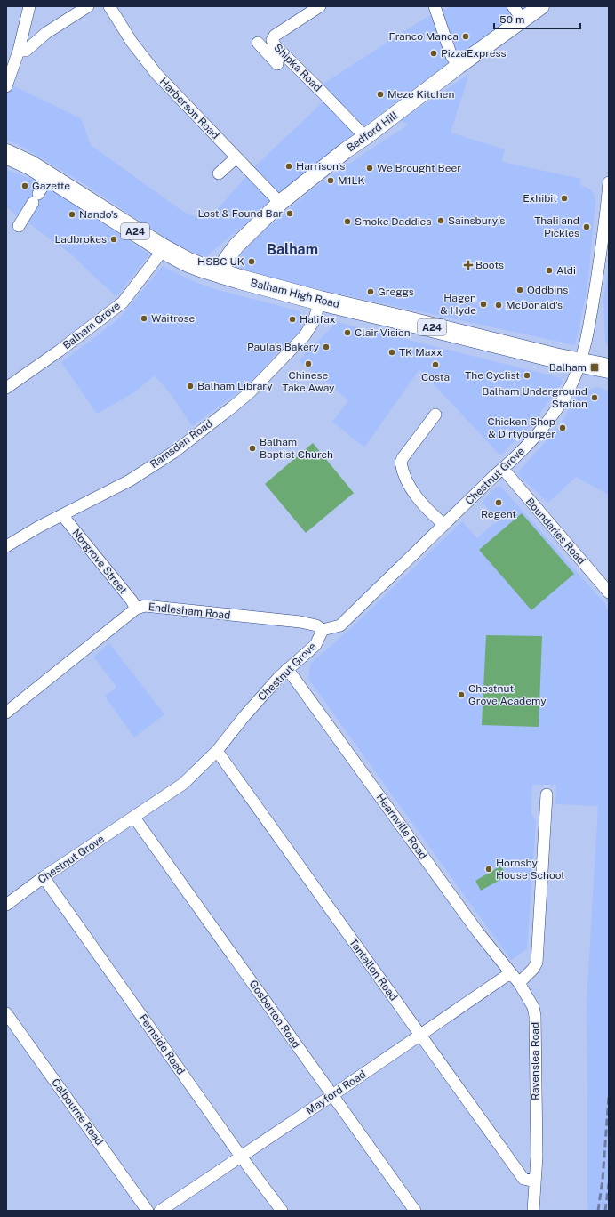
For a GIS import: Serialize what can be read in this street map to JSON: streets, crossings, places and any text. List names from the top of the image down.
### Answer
{
  "streets": {
    "highway": ["A24", "Balham High Road"],
    "main road": ["Bedford Hill"],
    "street": [
      "Shipka Road",
      "Harberson Road",
      "Balham Grove",
      "Ramsden Road",
      "Chestnut Grove",
      "Boundaries Road",
      "Norgrove Street",
      "Endlesham Road",
      "Hearnville Road",
      "Tantallon Road",
      "Gosberton Road",
      "Fernside Road",
      "Ravenslea Road",
      "Mayford Road",
      "Calbourne Road"
    ]
  },
  "crossings": [
    ["Shipka Road", "Bedford Hill"],
    ["Harberson Road", "Bedford Hill"],
    ["Bedford Hill", "Balham High Road"],
    ["Balham High Road", "Balham Grove"],
    ["Balham High Road", "Ramsden Road"],
    ["Balham High Road", "Chestnut Grove"],
    ["Ramsden Road", "Norgrove Street"],
    ["Chestnut Grove", "Boundaries Road"],
    ["Chestnut Grove", "Endlesham Road"],
    ["Chestnut Grove", "Hearnville Road"],
    ["Chestnut Grove", "Tantallon Road"],
    ["Chestnut Grove", "Gosberton Road"],
    ["Chestnut Grove", "Fernside Road"],
    ["Norgrove Street", "Endlesham Road"],
    ["Hearnville Road", "Ravenslea Road"],
    ["Hearnville Road", "Mayford Road"],
    ["Tantallon Road", "Ravenslea Road"],
    ["Tantallon Road", "Mayford Road"],
    ["Gosberton Road", "Mayford Road"],
    ["Fernside Road", "Mayford Road"]
  ],
  "districts": ["Balham"],
  "places": {
    "other": [
      "Franco Manca",
      "PizzaExpress",
      "Meze Kitchen",
      "Harrison's",
      "We Brought Beer",
      "M1LK",
      "Gazette",
      "Exhibit",
      "Lost & Found Bar",
      "Nando's",
      "Sainsbury's",
      "Smoke Daddies",
      "Thali and Pickles",
      "Ladbrokes",
      "HSBC UK",
      "Aldi",
      "Oddbins",
      "Greggs",
      "Hagen & Hyde",
      "McDonald's",
      "Waitrose",
      "Halifax",
      "Clair Vision",
      "Paula's Bakery",
      "TK Maxx",
      "Chinese Take Away",
      "Costa",
      "The Cyclist",
      "Balham Library",
      "Balham Underground Station",
      "Chicken Shop & Dirtyburger",
      "Balham Baptist Church",
      "Regent",
      "Chestnut Grove Academy",
      "Hornsby House School"
    ],
    "health": ["Boots"],
    "transit": ["Balham"]
  },
  "scale_bar": "50 m"
}
